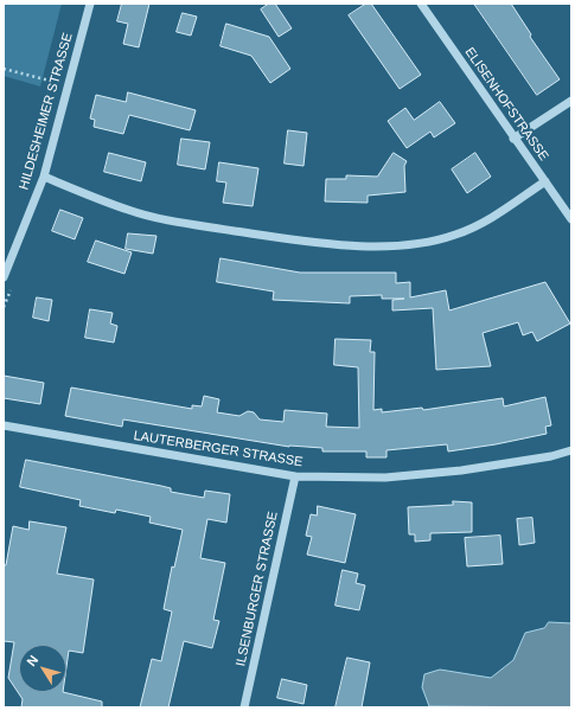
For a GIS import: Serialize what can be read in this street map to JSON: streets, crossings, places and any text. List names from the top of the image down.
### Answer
{
  "streets": {
    "street": [
      "ELISENHOFSTRASSE",
      "HILDESHEIMER STRASSE",
      "LAUTERBERGER STRASSE",
      "ILSENBURGER STRASSE"
    ]
  },
  "crossings": [
    ["LAUTERBERGER STRASSE", "ILSENBURGER STRASSE"]
  ],
  "north": "top left"
}
